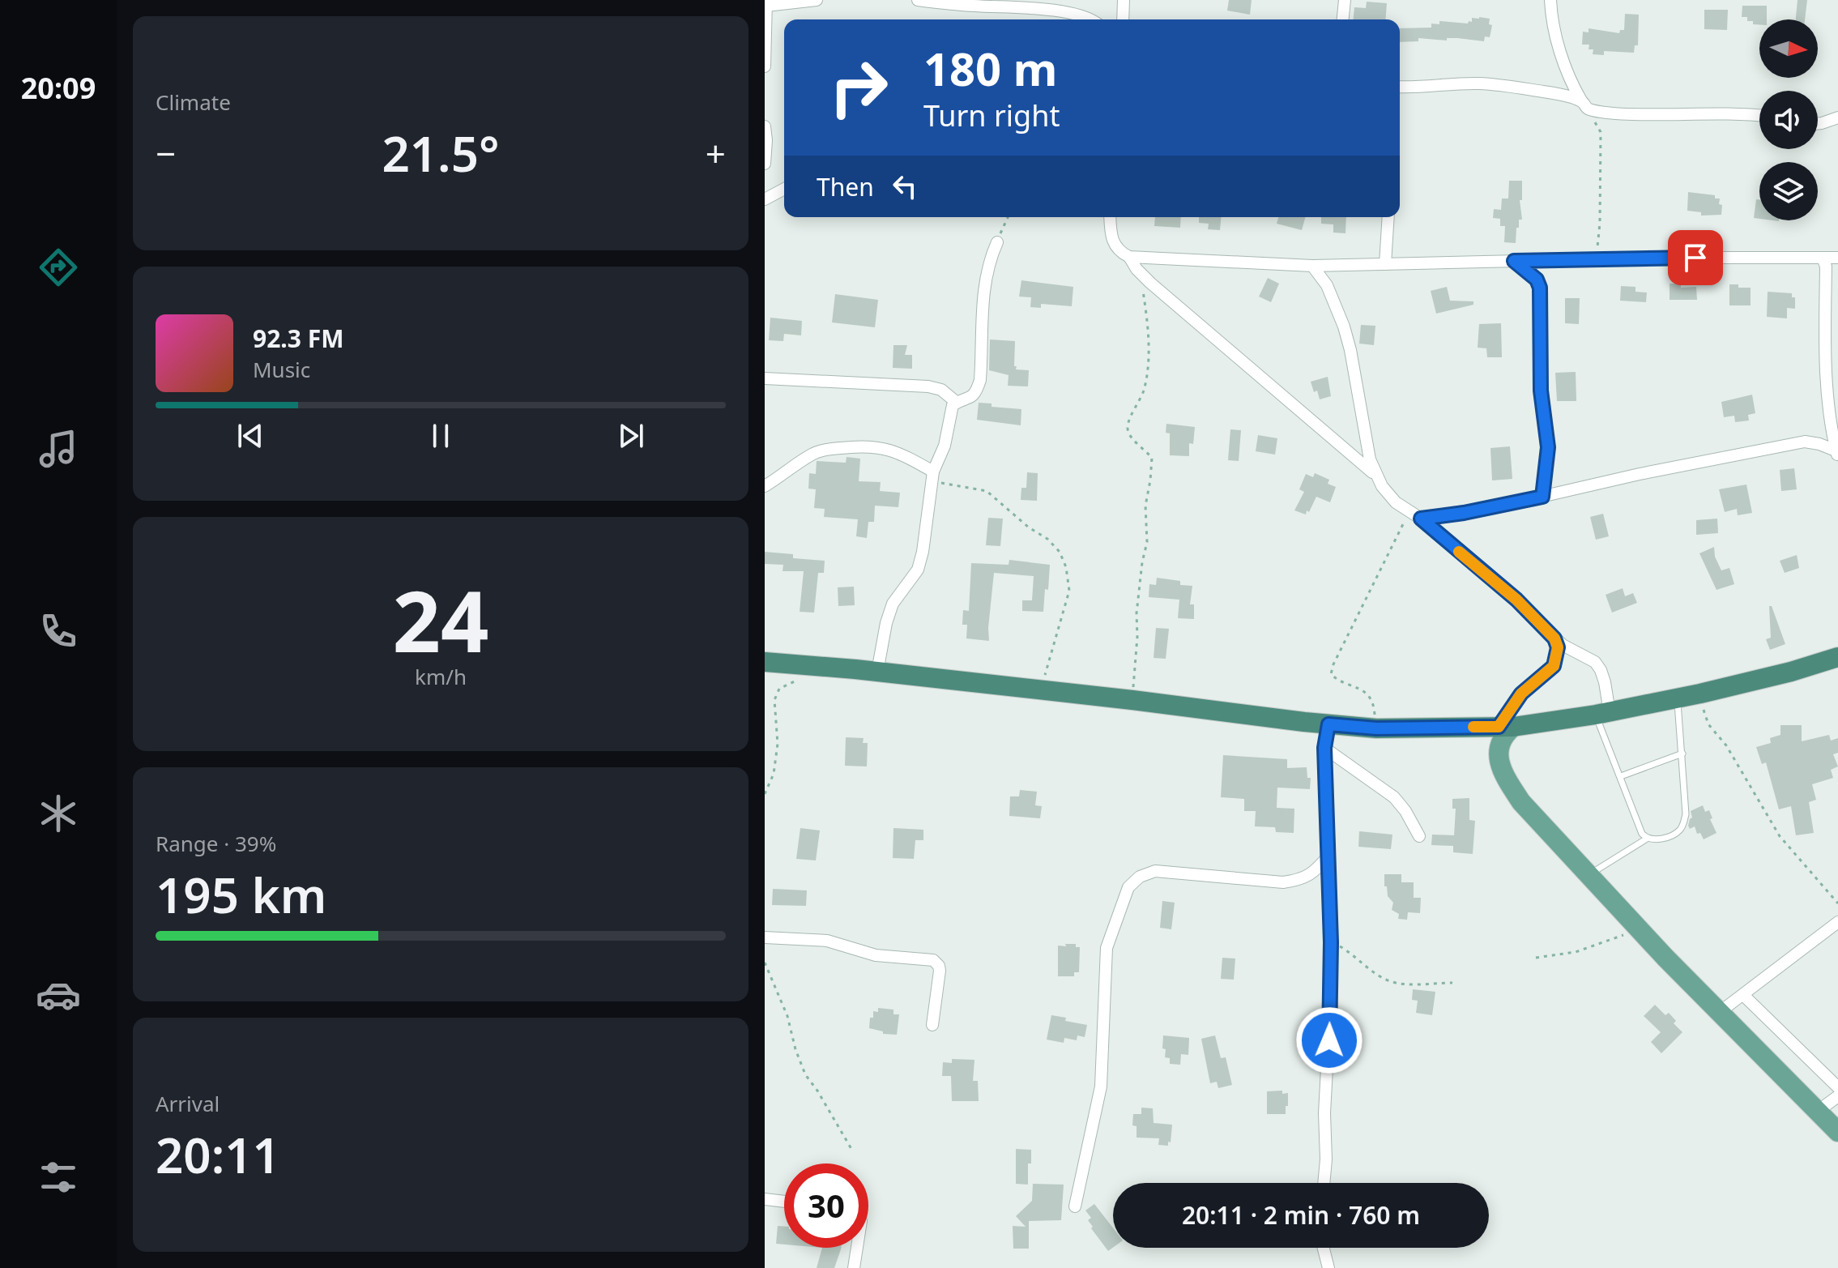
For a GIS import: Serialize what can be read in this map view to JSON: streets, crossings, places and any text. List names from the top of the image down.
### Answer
{
  "north": "right",
  "page": {
    "tabs": "20:09",
    "tile": [
      "Climate",
      ["24", "km/h"],
      ["Range · 39%", "195 km"],
      ["Arrival", "20:11"]
    ],
    "turn": ["180 m", "Turn right"],
    "heat": ["−", "21.5°", "+"],
    "then": "Then",
    "song": ["92.3 FM", "Music"],
    "limit": "30",
    "trip": "20:11 · 2 min · 760 m"
  }
}
